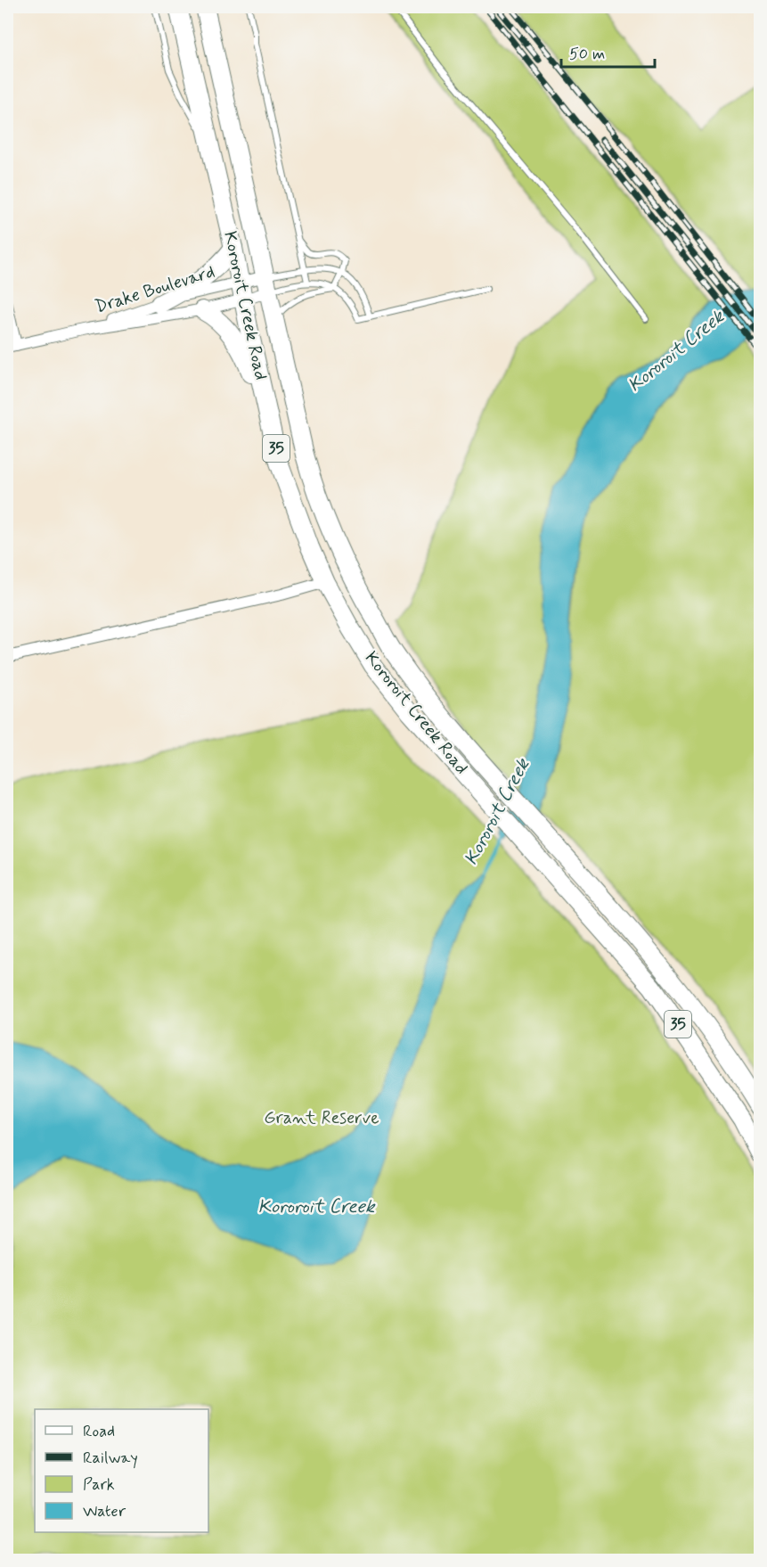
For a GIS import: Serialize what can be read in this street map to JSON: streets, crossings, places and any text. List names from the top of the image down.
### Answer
{
  "streets": {
    "main road": ["Kororoit Creek Road", "35"],
    "street": ["Drake Boulevard"]
  },
  "crossings": [
    ["Drake Boulevard", "Kororoit Creek Road"]
  ],
  "water": ["Kororoit Creek"],
  "parks": ["Grant Reserve"],
  "legend": [
    "Road",
    "Railway",
    "Park",
    "Water"
  ],
  "scale_bar": "50 m"
}
